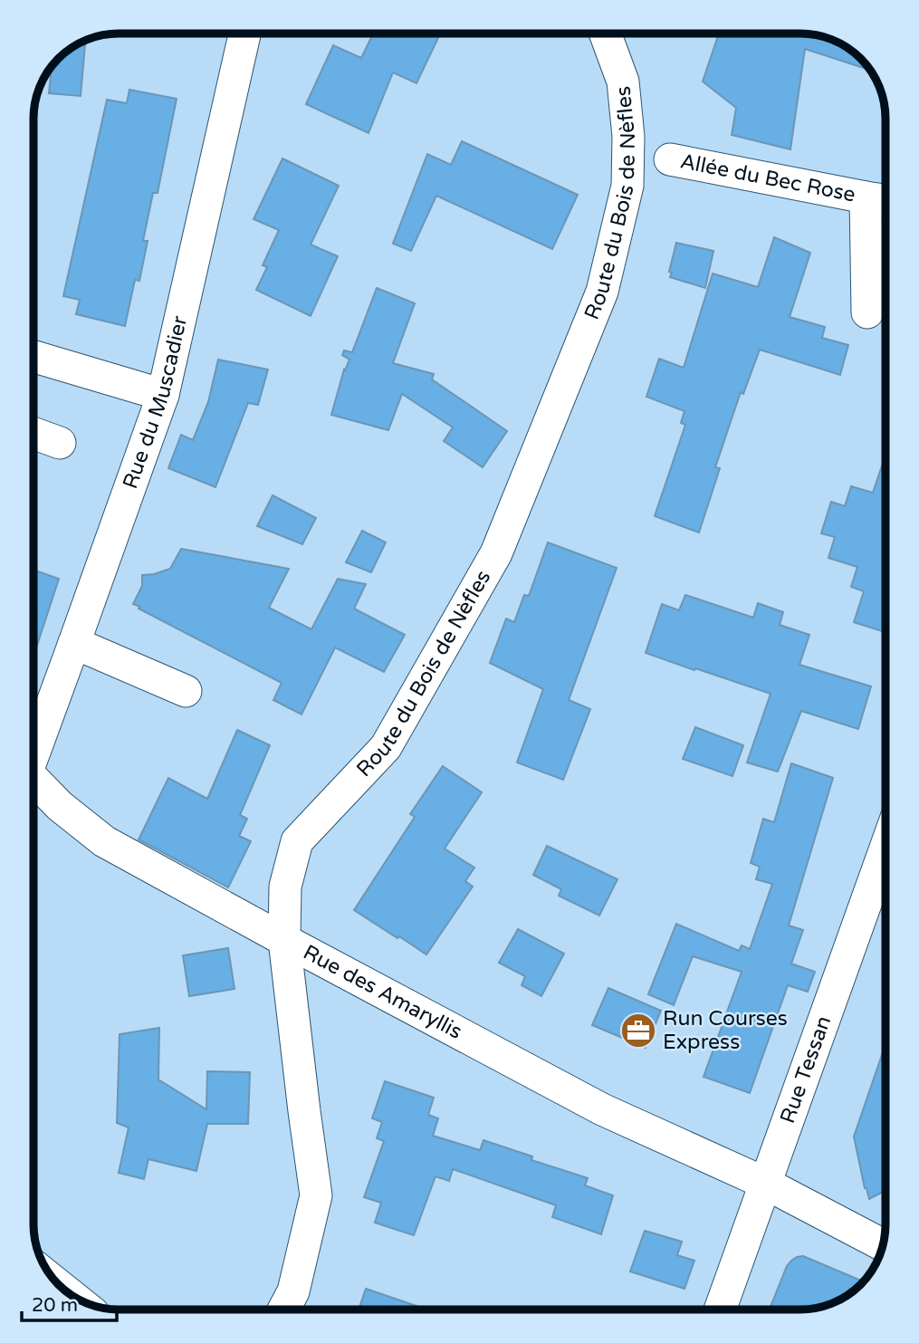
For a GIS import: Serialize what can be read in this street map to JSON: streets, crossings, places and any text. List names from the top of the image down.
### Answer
{
  "streets": {
    "street": [
      "Allée du Bec Rose",
      "Route du Bois de Nèfles",
      "Rue du Muscadier",
      "Rue des Amaryllis",
      "Rue Tessan"
    ]
  },
  "crossings": [
    ["Route du Bois de Nèfles", "Rue des Amaryllis"],
    ["Rue des Amaryllis", "Rue Tessan"]
  ],
  "places": {
    "office": ["Run Courses Express"]
  },
  "scale_bar": "20 m"
}
